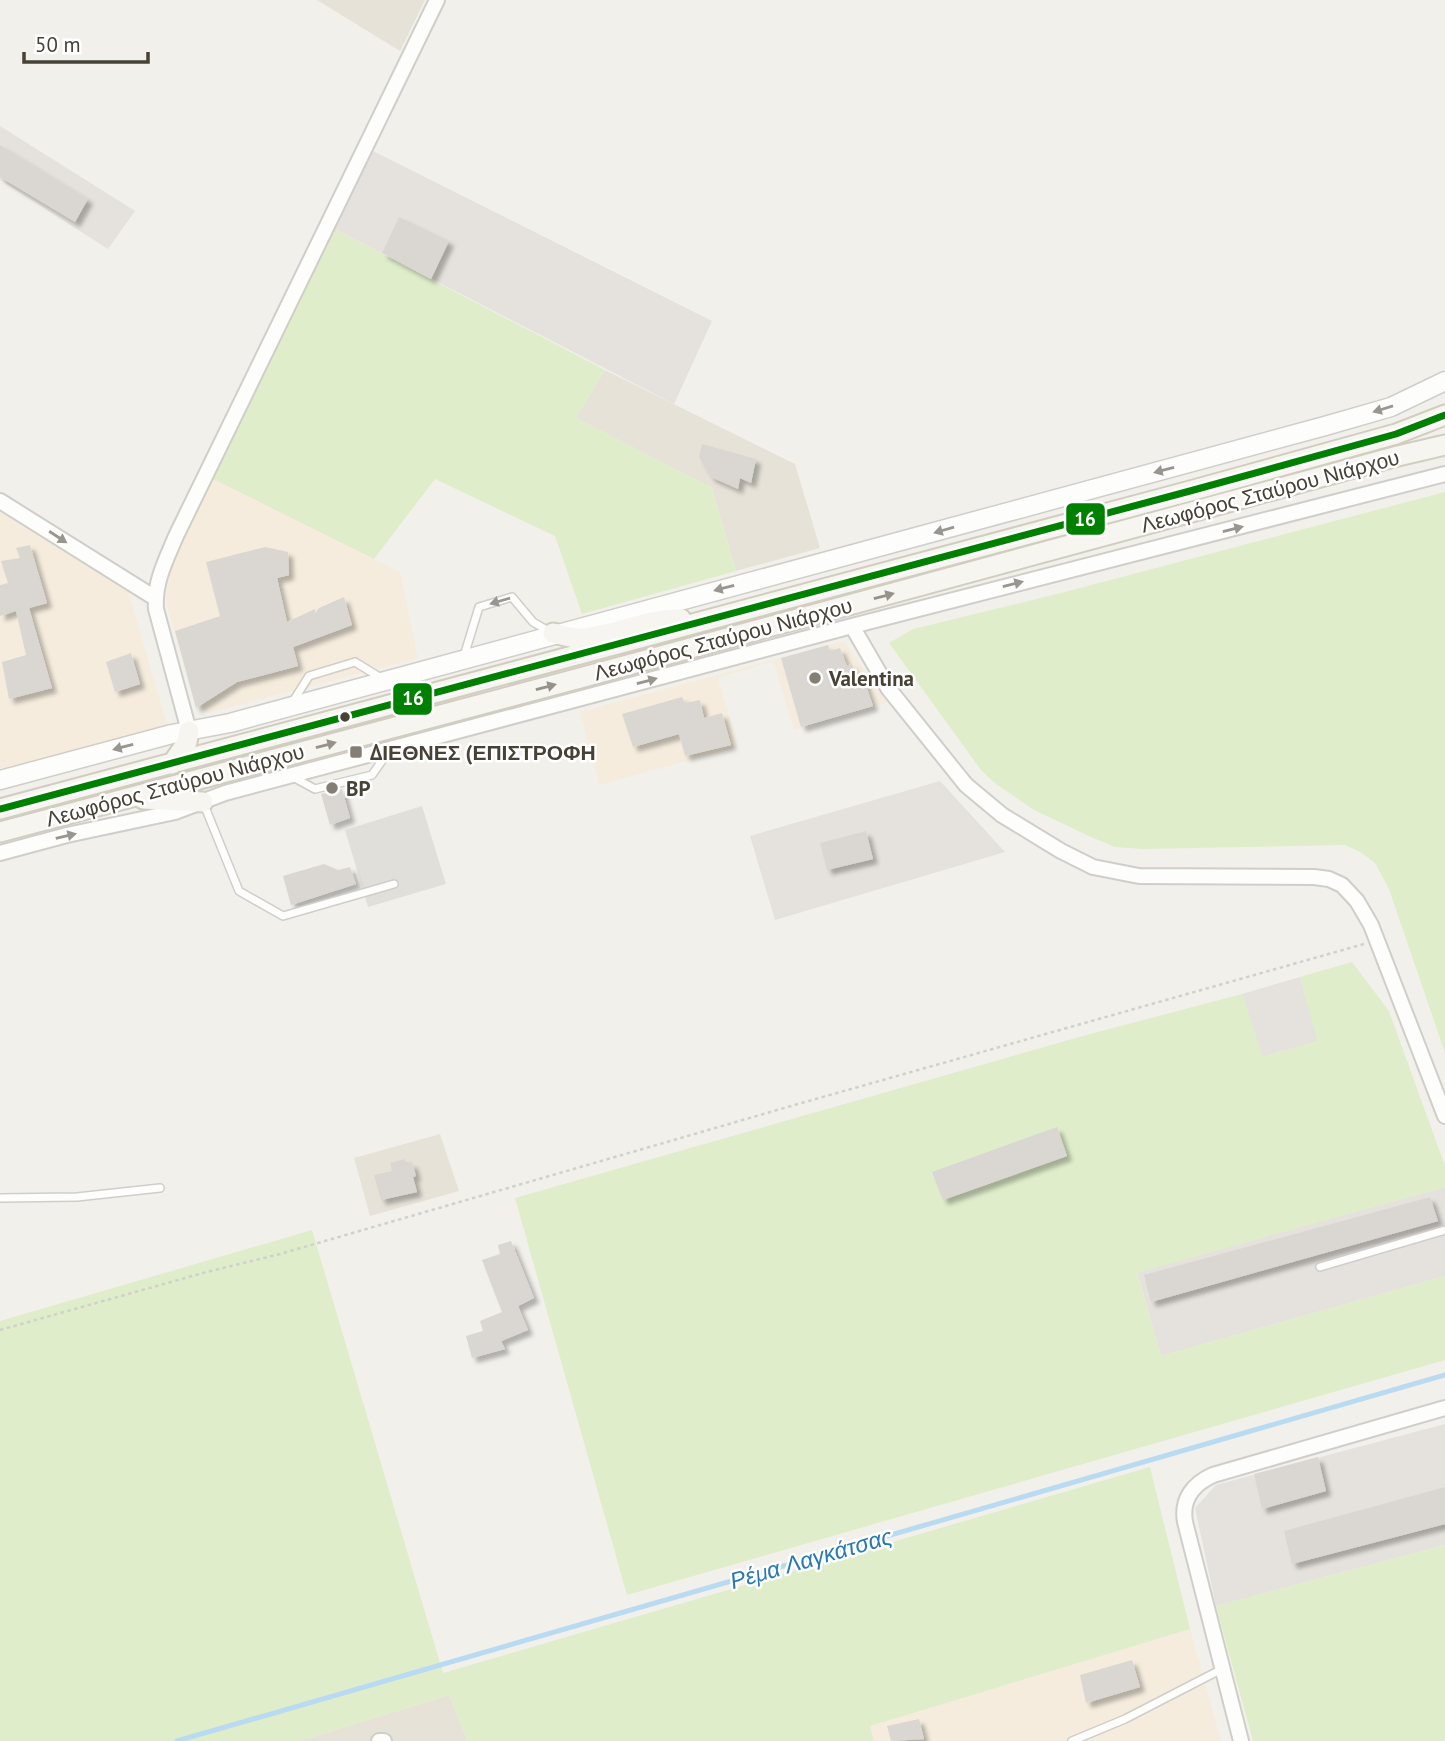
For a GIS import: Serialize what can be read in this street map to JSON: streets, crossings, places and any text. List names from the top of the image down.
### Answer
{
  "streets": {
    "main road": ["Λεωφόρος Σταύρου Νιάρχου"]
  },
  "water": ["Ρέμα Λαγκάτσας"],
  "places": {
    "other": ["Valentina", "BP"],
    "transit": ["ΔΙΕΘΝΕΣ (ΕΠΙΣΤΡΟΦΗ"]
  },
  "lines": ["transit line 16"],
  "scale_bar": "50 m"
}
